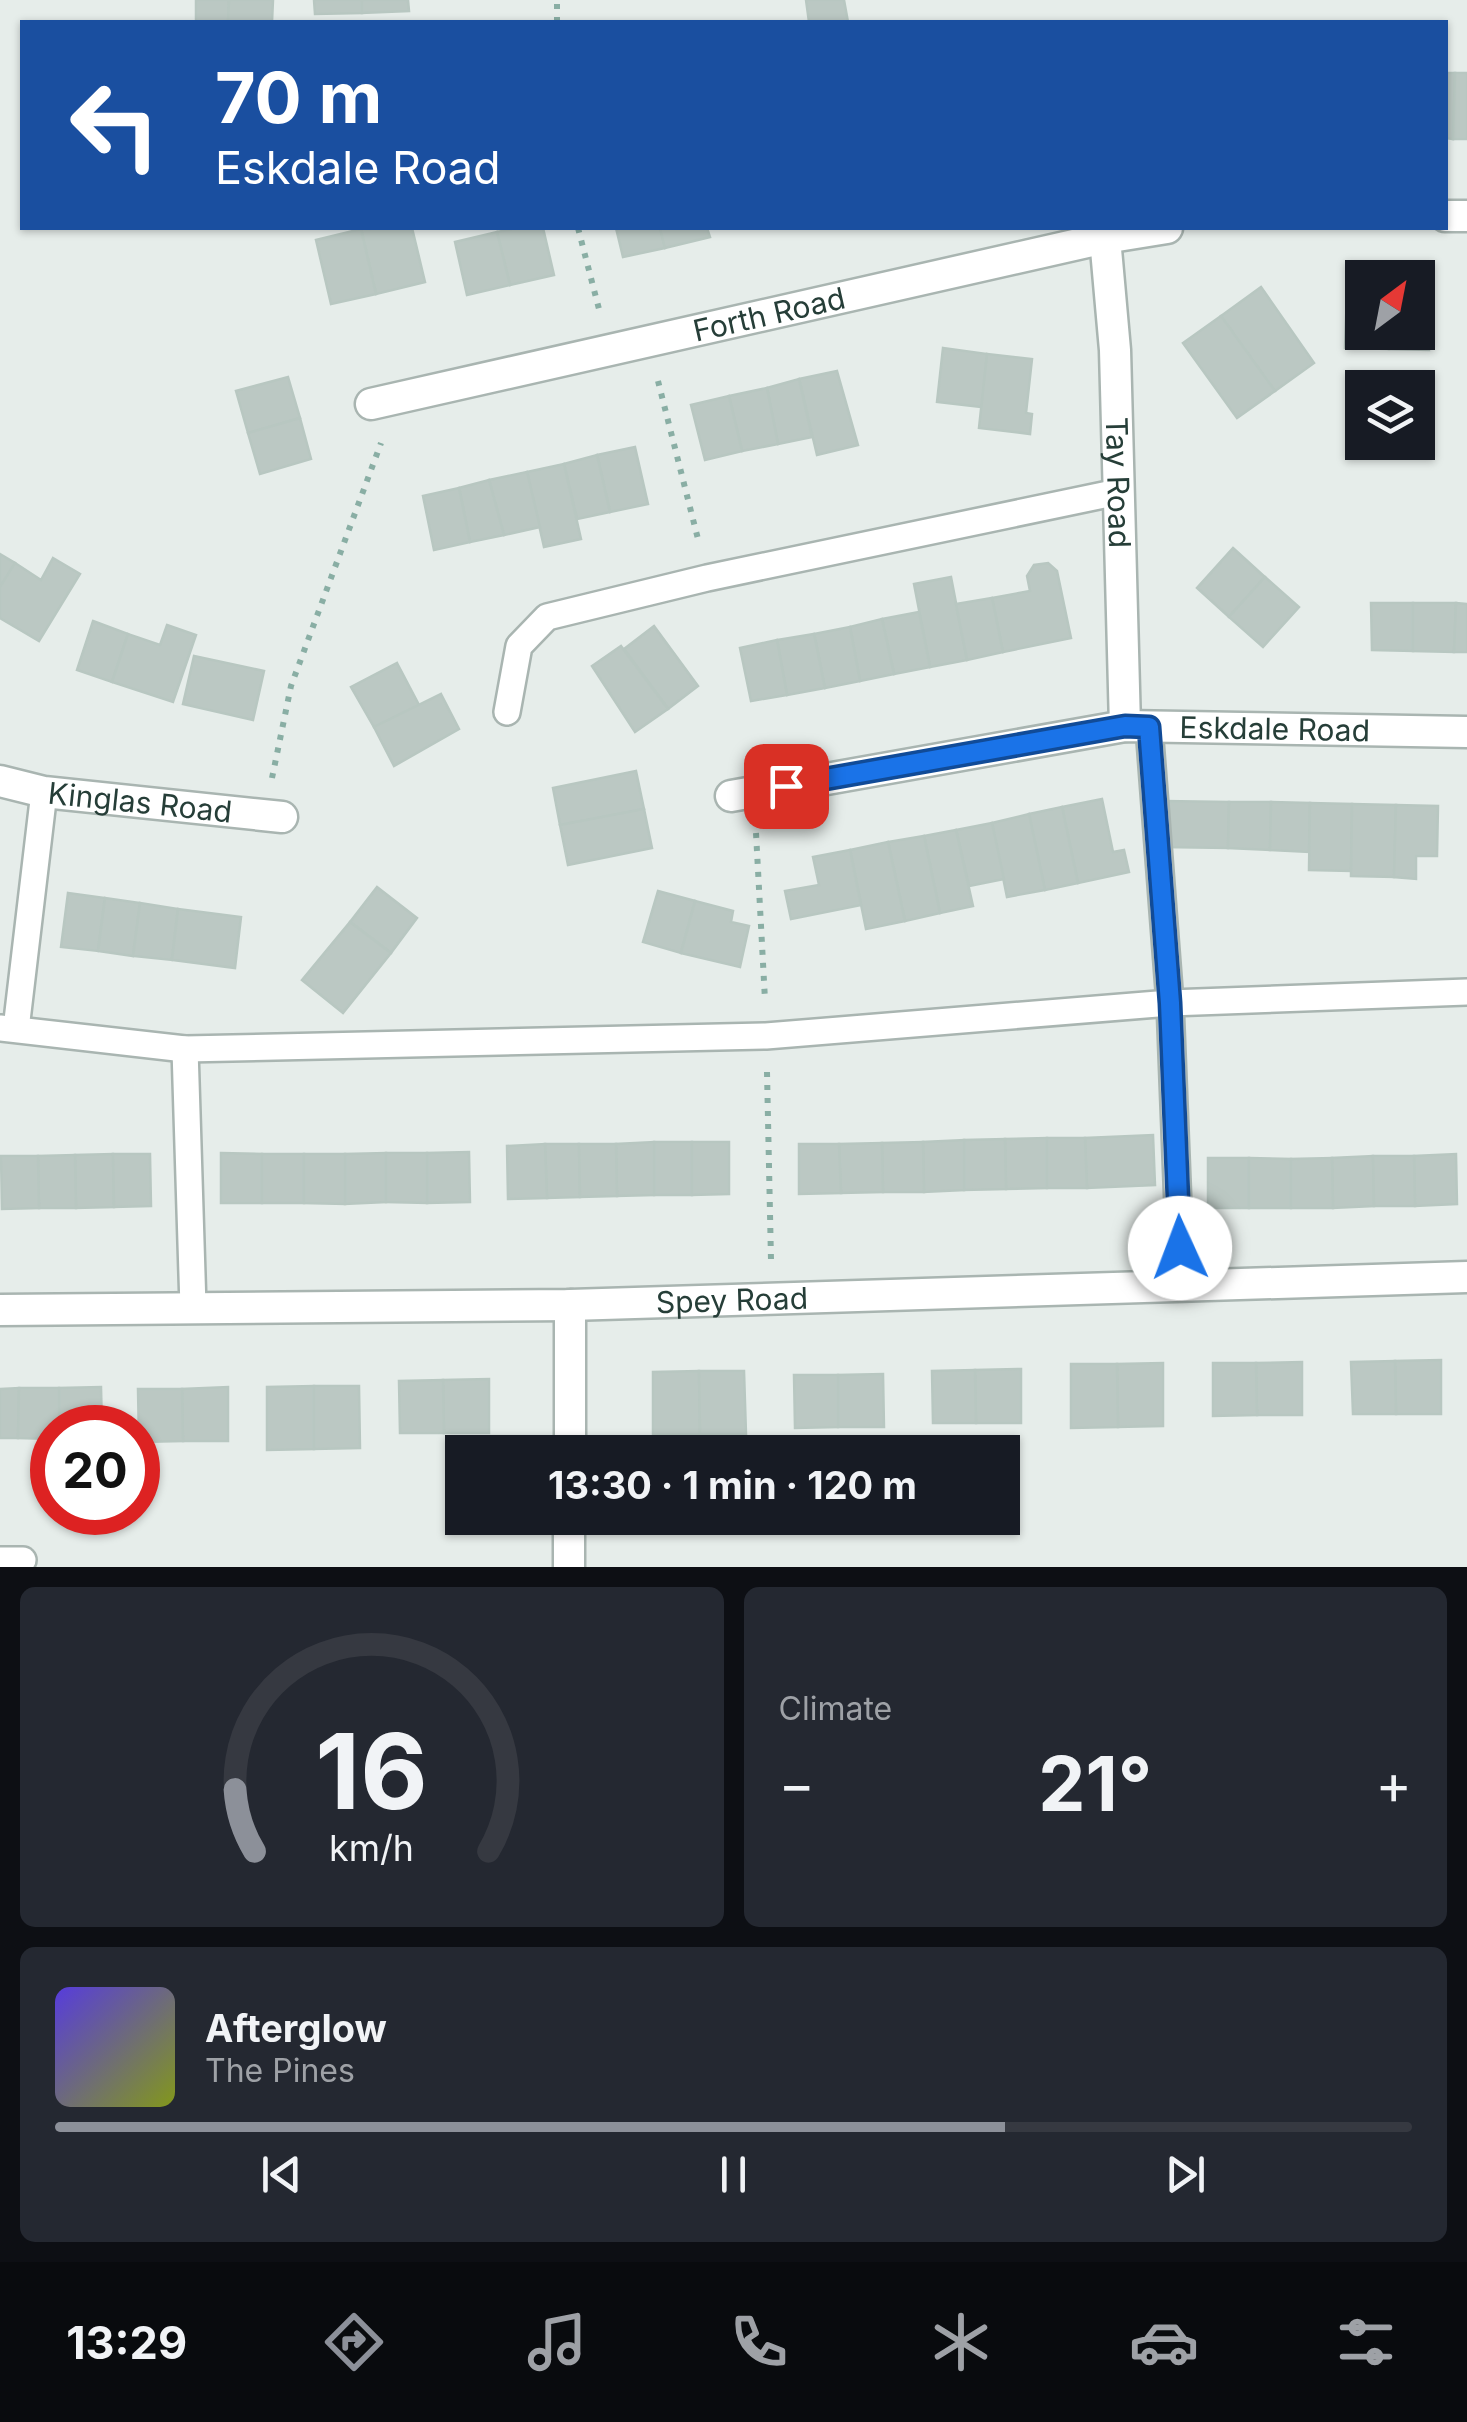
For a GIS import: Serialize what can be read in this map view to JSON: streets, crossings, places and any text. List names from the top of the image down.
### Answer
{
  "streets": {
    "street": [
      "Forth Road",
      "Tay Road",
      "Eskdale Road",
      "Kinglas Road",
      "Spey Road"
    ]
  },
  "crossings": [
    ["Forth Road", "Tay Road"],
    ["Tay Road", "Eskdale Road"]
  ],
  "north": "top right",
  "page": {
    "turn": ["70 m", "Eskdale Road"],
    "limit": "20",
    "trip": "13:30 · 1 min · 120 m",
    "tile": "Climate",
    "heat": ["−", "21°", "+"],
    "song": ["Afterglow", "The Pines"],
    "tabs": "13:29",
    "gauge": ["16", "km/h"]
  }
}
